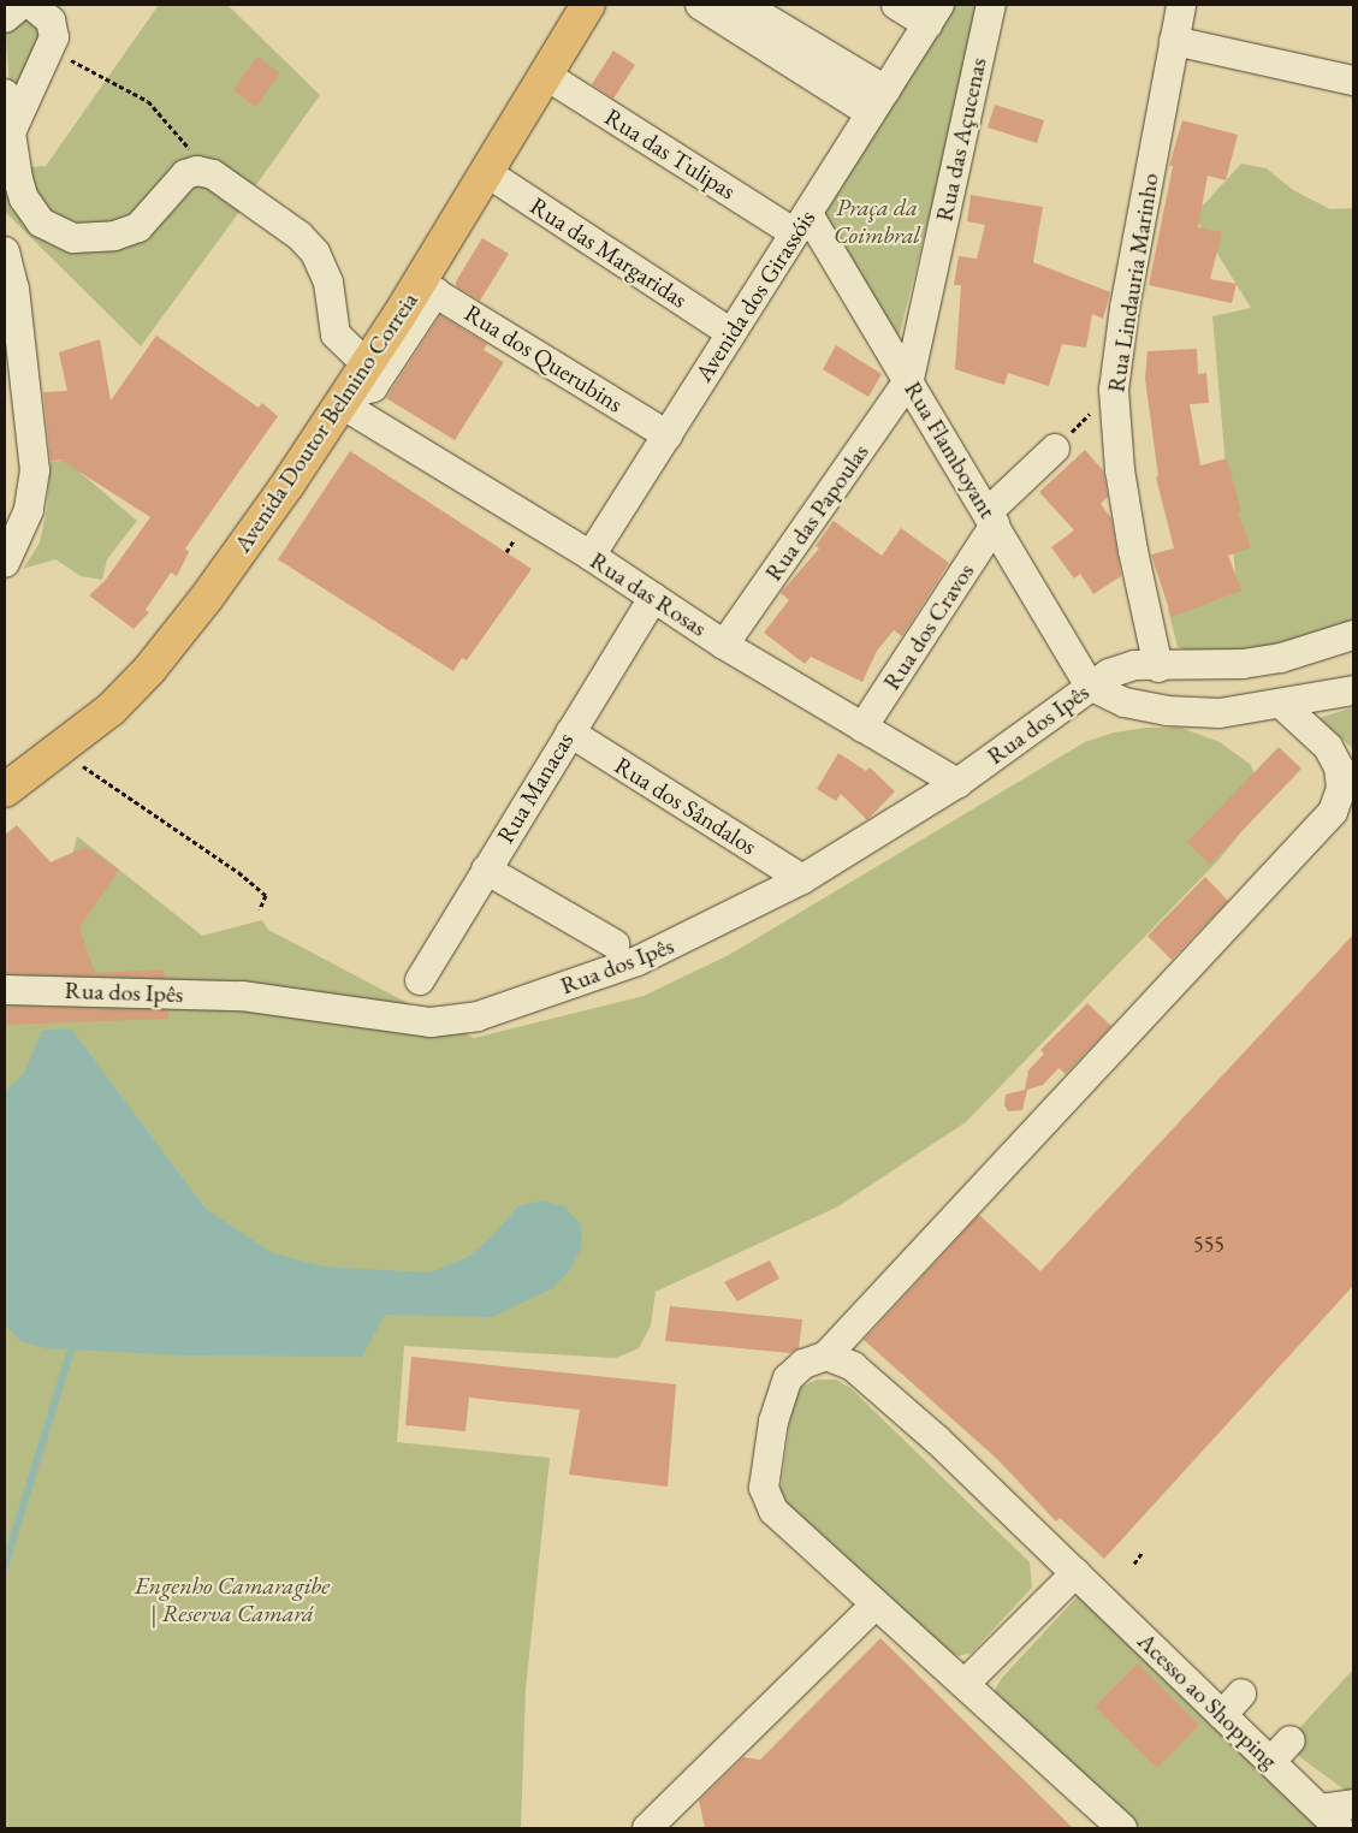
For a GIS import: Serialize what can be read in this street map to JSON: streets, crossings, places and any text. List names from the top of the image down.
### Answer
{
  "streets": {
    "main road": ["Avenida Doutor Belmino Correia"],
    "street": [
      "Rua das Açucenas",
      "Rua das Tulipas",
      "Rua das Margaridas",
      "Rua Lindauria Marinho",
      "Avenida dos Girassóis",
      "Rua dos Querubins",
      "Rua Flamboyant",
      "Rua das Papoulas",
      "Rua das Rosas",
      "Rua dos Cravos",
      "Rua dos Ipês",
      "Rua Manacas",
      "Rua dos Sândalos",
      "Acesso ao Shopping"
    ]
  },
  "crossings": [
    ["Rua das Açucenas", "Rua Flamboyant"],
    ["Rua das Açucenas", "Rua das Papoulas"],
    ["Rua das Tulipas", "Avenida dos Girassóis"],
    ["Rua das Tulipas", "Avenida Doutor Belmino Correia"],
    ["Rua das Tulipas", "Rua Flamboyant"],
    ["Rua das Margaridas", "Avenida dos Girassóis"],
    ["Rua das Margaridas", "Avenida Doutor Belmino Correia"],
    ["Rua Lindauria Marinho", "Rua dos Ipês"],
    ["Avenida dos Girassóis", "Rua dos Querubins"],
    ["Avenida dos Girassóis", "Rua Flamboyant"],
    ["Avenida dos Girassóis", "Rua das Rosas"],
    ["Rua dos Querubins", "Avenida Doutor Belmino Correia"],
    ["Avenida Doutor Belmino Correia", "Rua das Rosas"],
    ["Rua Flamboyant", "Rua das Papoulas"],
    ["Rua Flamboyant", "Rua dos Cravos"],
    ["Rua Flamboyant", "Rua dos Ipês"],
    ["Rua das Papoulas", "Rua das Rosas"],
    ["Rua das Rosas", "Rua dos Cravos"],
    ["Rua das Rosas", "Rua dos Ipês"],
    ["Rua das Rosas", "Rua Manacas"],
    ["Rua dos Ipês", "Rua Manacas"],
    ["Rua dos Ipês", "Rua dos Sândalos"],
    ["Rua Manacas", "Rua dos Sândalos"]
  ],
  "parks": ["Praça da Coimbral", "Engenho Camaragibe | Reserva Camará"],
  "house_numbers": ["555"]
}
